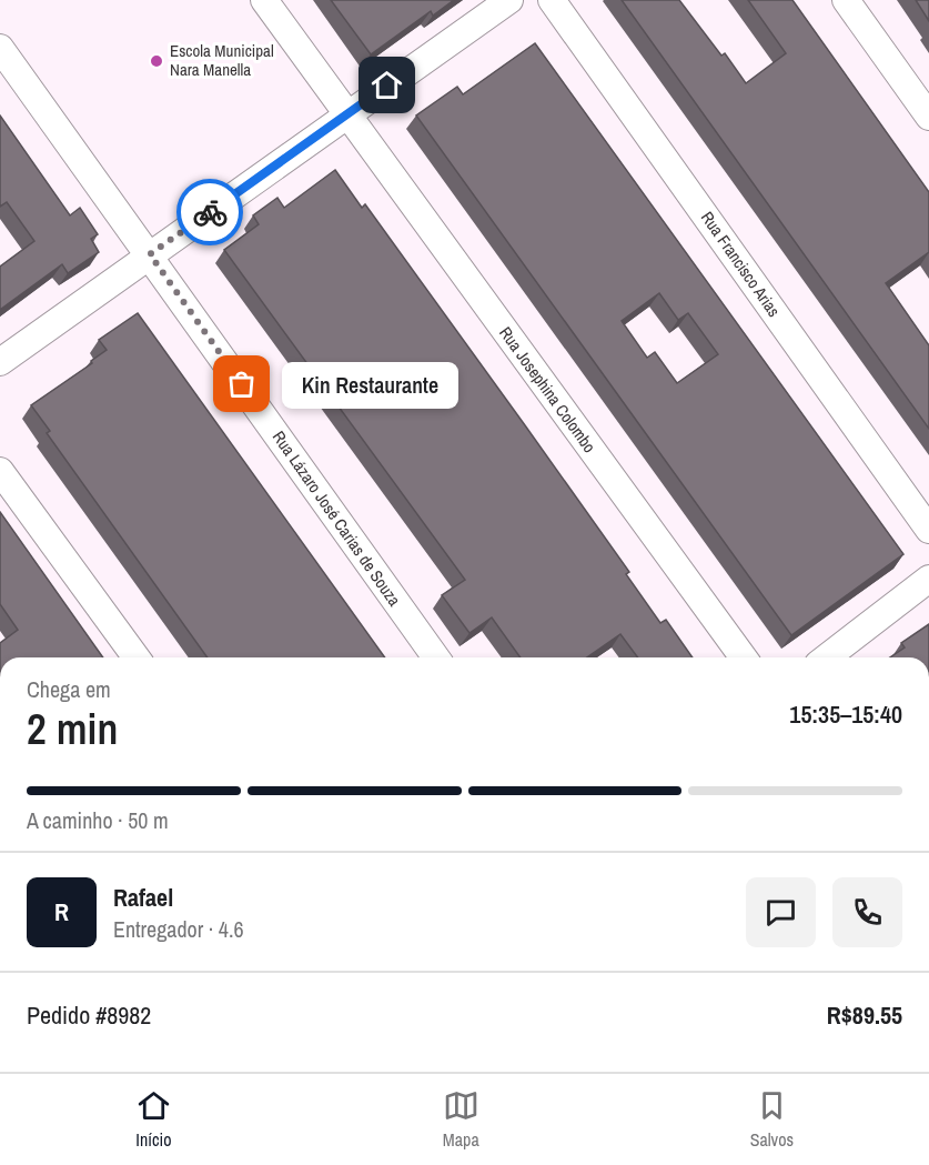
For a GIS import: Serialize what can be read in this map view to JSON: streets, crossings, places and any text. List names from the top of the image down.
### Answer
{
  "streets": {
    "street": ["Rua Francisco Arias", "Rua Josephina Colombo", "Rua Lázaro José Carias de Souza"]
  },
  "places": ["Escola Municipal Nara Manella", "Kin Restaurante"],
  "page": {
    "bubble": "Kin Restaurante",
    "heading": ["2 min", "Chega em", "15:35–15:40"],
    "panel": [
      "Rafael",
      "Entregador · 4.6",
      "Pedido #8982",
      "R$89.55"
    ],
    "bar": "A caminho · 50 m",
    "round": "R",
    "tabs": ["Início", "Mapa", "Salvos"]
  }
}
